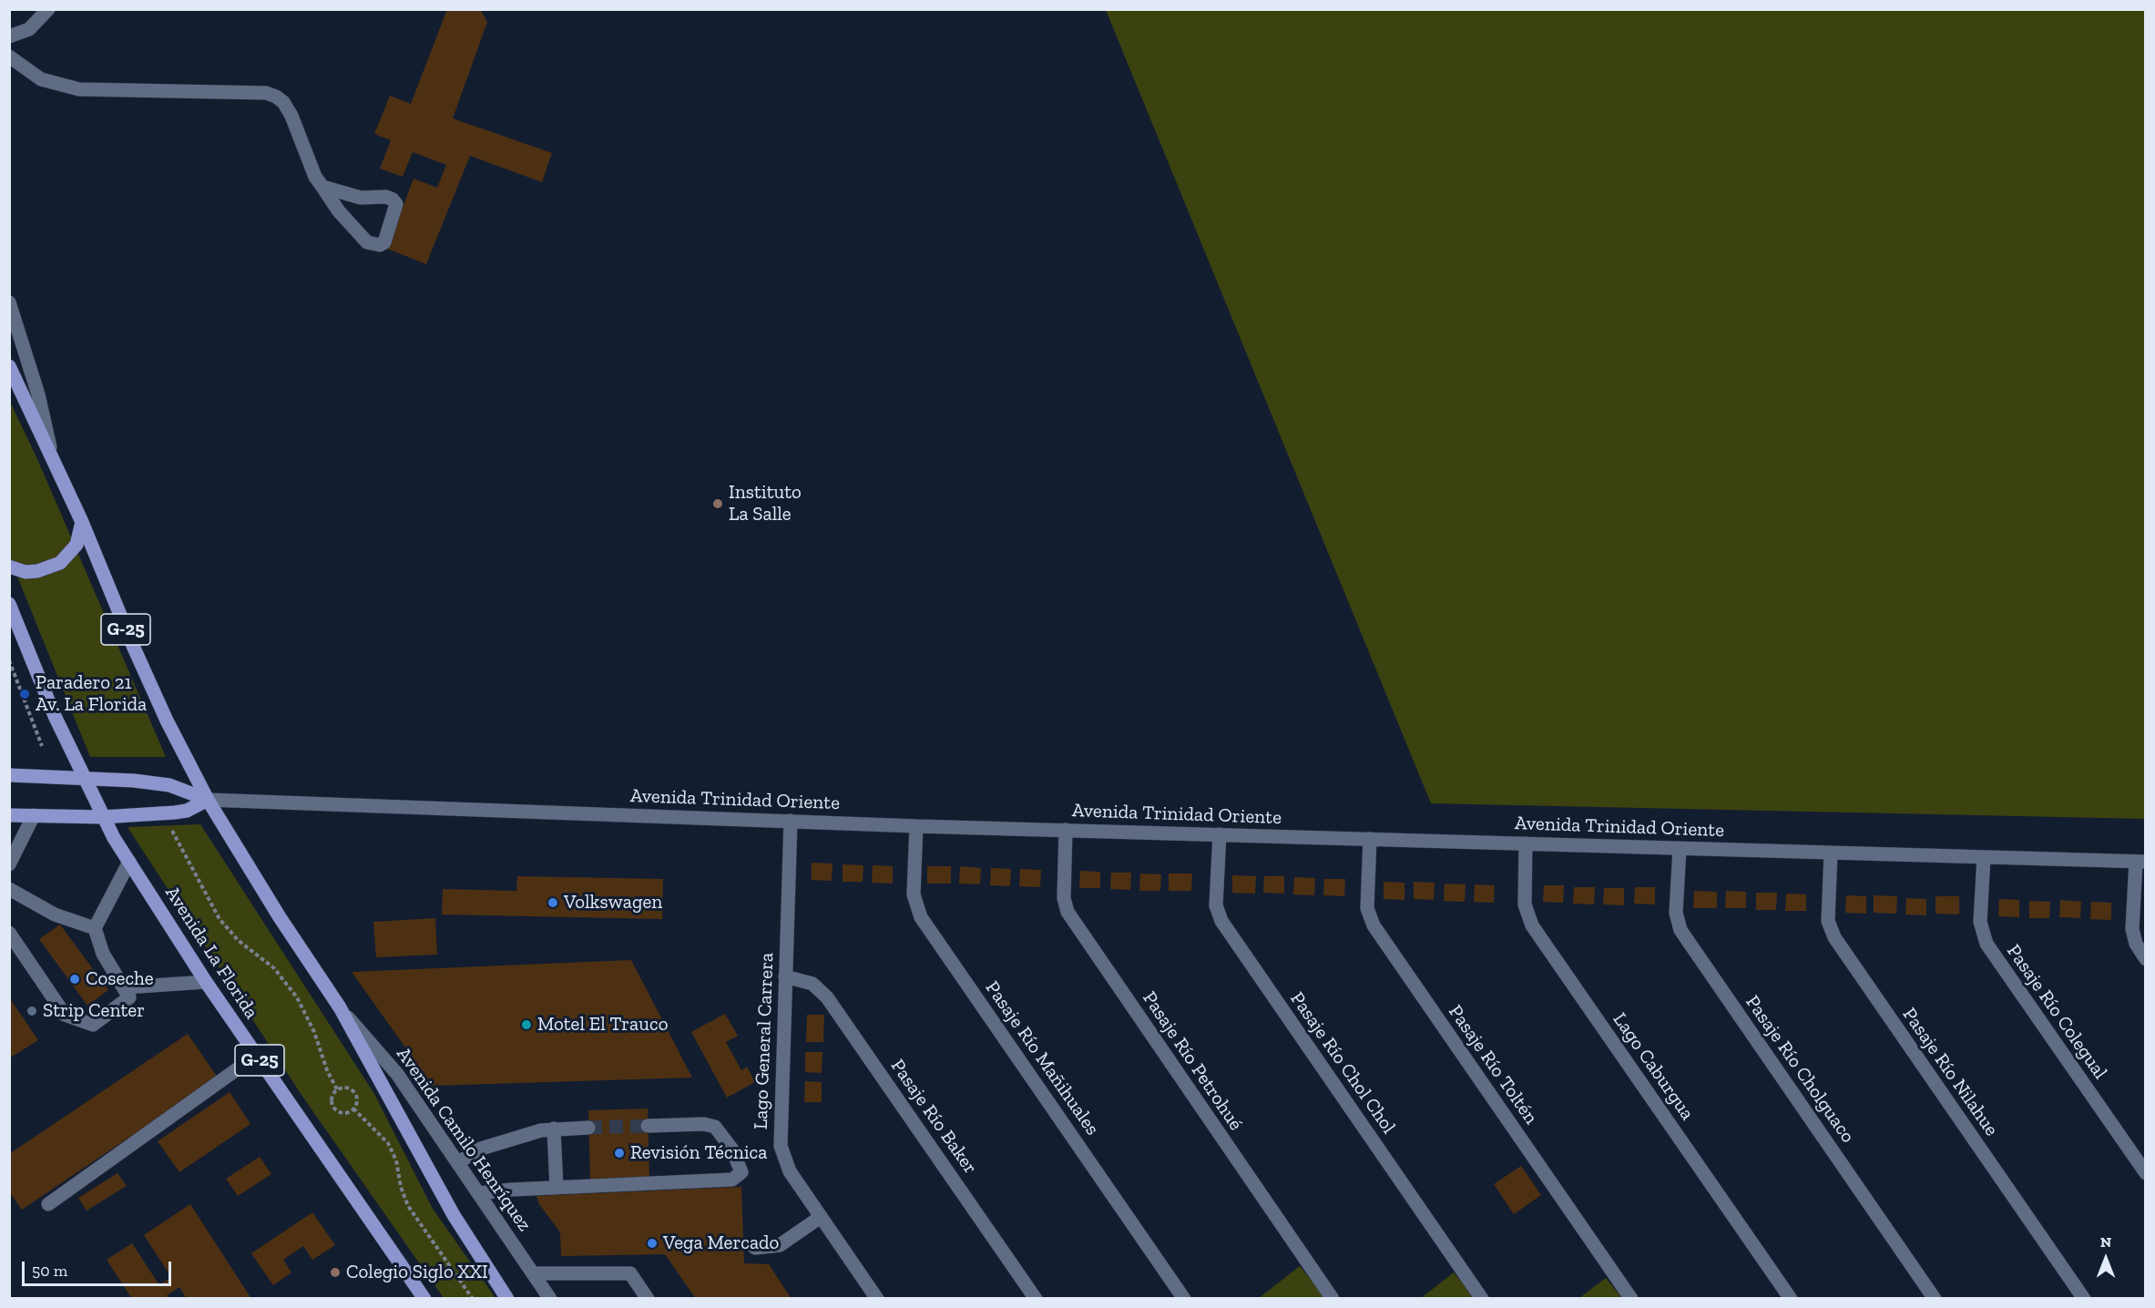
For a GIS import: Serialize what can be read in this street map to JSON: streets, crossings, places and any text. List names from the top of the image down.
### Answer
{
  "streets": {
    "main road": [
      "G-25",
      "Avenida Trinidad Oriente",
      "Avenida La Florida",
      "Avenida Camilo Henríquez"
    ],
    "street": [
      "Pasaje Río Colegual",
      "Lago General Carrera",
      "Pasaje Río Mañihuales",
      "Pasaje Río Petrohué",
      "Pasaje Río Chol Chol",
      "Pasaje Río Toltén",
      "Lago Caburgua",
      "Pasaje Río Cholguaco",
      "Pasaje Río Nilahue",
      "Pasaje Río Baker"
    ]
  },
  "crossings": [
    ["G-25", "Avenida Trinidad Oriente"],
    ["G-25", "Avenida Camilo Henríquez"],
    ["Avenida Trinidad Oriente", "Avenida La Florida"],
    ["Avenida Trinidad Oriente", "Pasaje Río Colegual"],
    ["Avenida Trinidad Oriente", "Lago General Carrera"],
    ["Avenida Trinidad Oriente", "Pasaje Río Mañihuales"],
    ["Avenida Trinidad Oriente", "Pasaje Río Petrohué"],
    ["Avenida Trinidad Oriente", "Pasaje Río Chol Chol"],
    ["Avenida Trinidad Oriente", "Pasaje Río Toltén"],
    ["Avenida Trinidad Oriente", "Lago Caburgua"],
    ["Avenida Trinidad Oriente", "Pasaje Río Cholguaco"],
    ["Avenida Trinidad Oriente", "Pasaje Río Nilahue"],
    ["Avenida Trinidad Oriente", "Avenida Camilo Henríquez"],
    ["Lago General Carrera", "Pasaje Río Baker"]
  ],
  "places": [
    "Instituto La Salle",
    "Paradero 21 Av. La Florida",
    "Volkswagen",
    "Coseche",
    "Strip Center",
    "Motel El Trauco",
    "Revisión Técnica",
    "Vega Mercado",
    "Colegio Siglo XXI"
  ],
  "scale_bar": "50 m",
  "north": "top"
}
